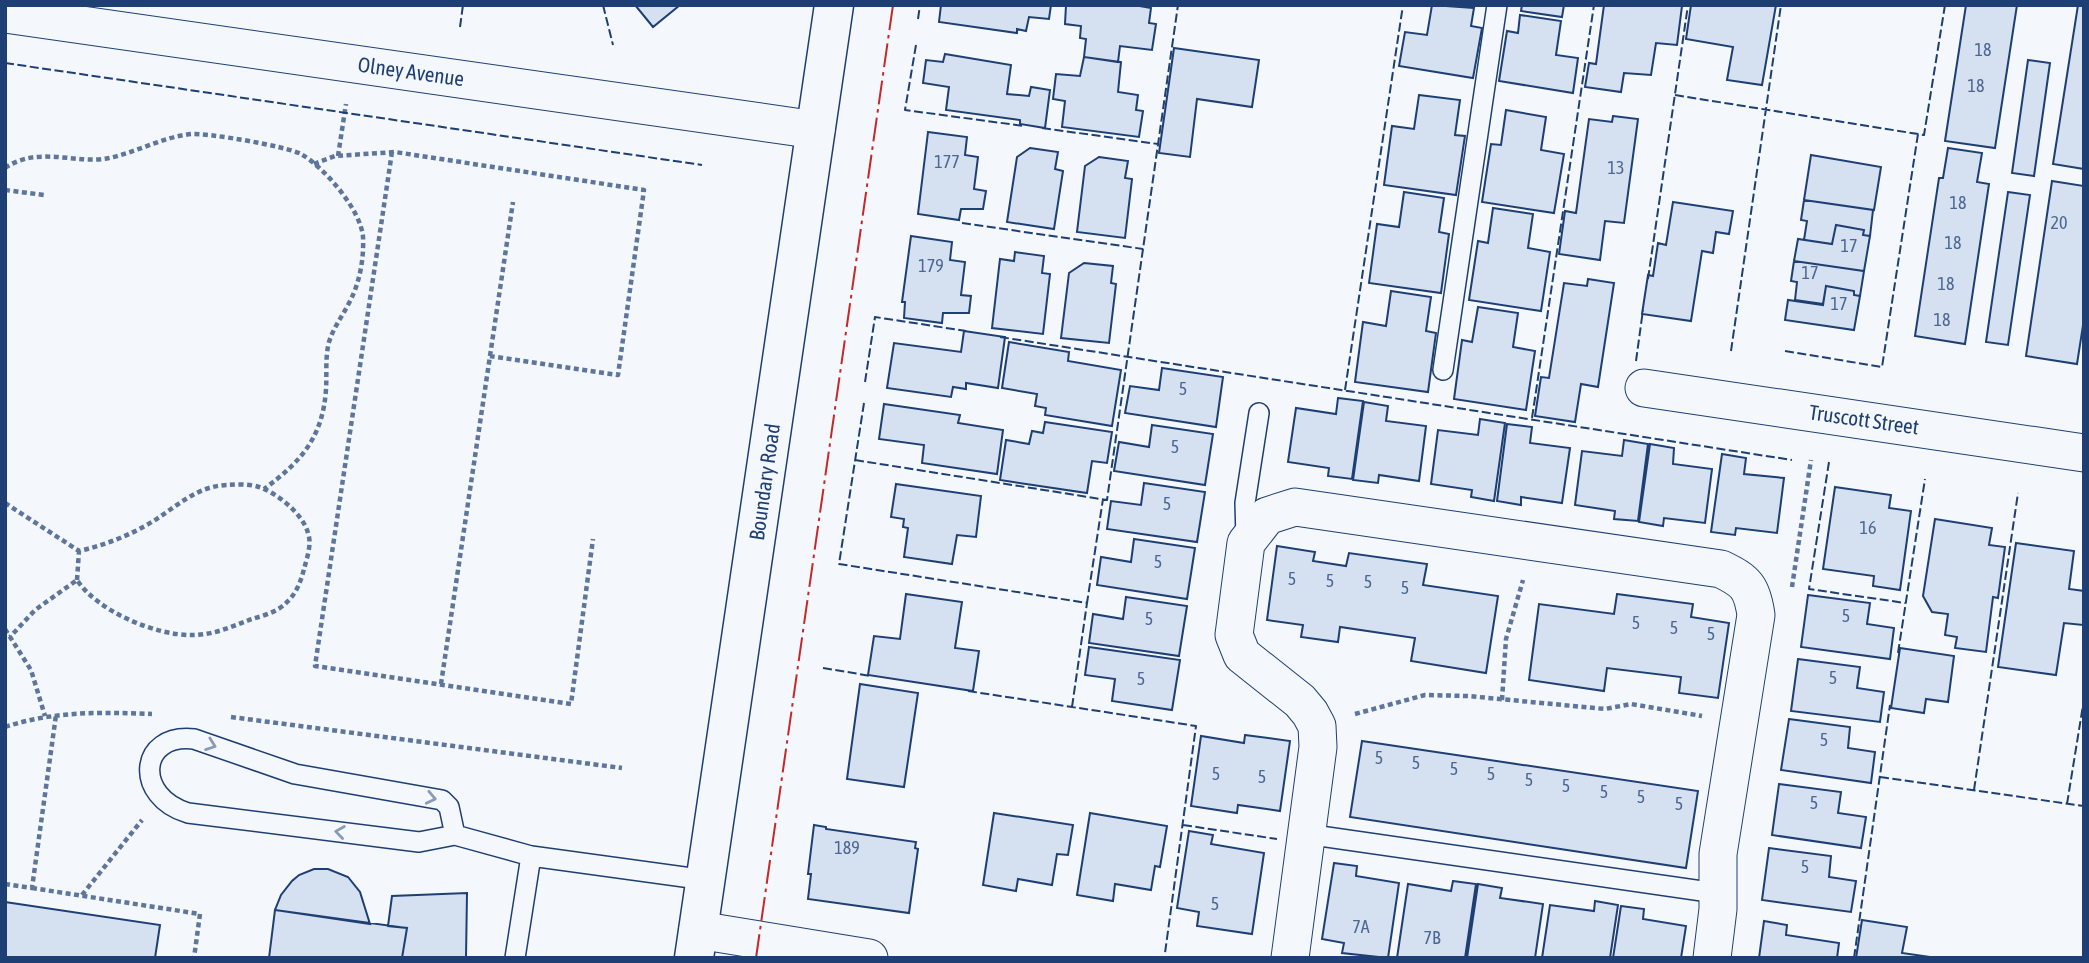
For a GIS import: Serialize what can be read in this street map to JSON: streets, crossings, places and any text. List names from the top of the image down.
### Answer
{
  "streets": {
    "main road": ["Boundary Road"],
    "street": ["Olney Avenue", "Truscott Street"]
  },
  "crossings": [
    ["Olney Avenue", "Boundary Road"]
  ],
  "house_numbers": [
    "18",
    "18",
    "177",
    "13",
    "18",
    "20",
    "18",
    "17",
    "179",
    "17",
    "18",
    "17",
    "18",
    "5",
    "5",
    "5",
    "16",
    "5",
    "5",
    "5",
    "5",
    "5",
    "5",
    "5",
    "5",
    "5",
    "5",
    "5",
    "5",
    "5",
    "5",
    "5",
    "5",
    "5",
    "5",
    "5",
    "5",
    "5",
    "5",
    "5",
    "5",
    "5",
    "189",
    "5",
    "5",
    "7A",
    "7B"
  ]
}
